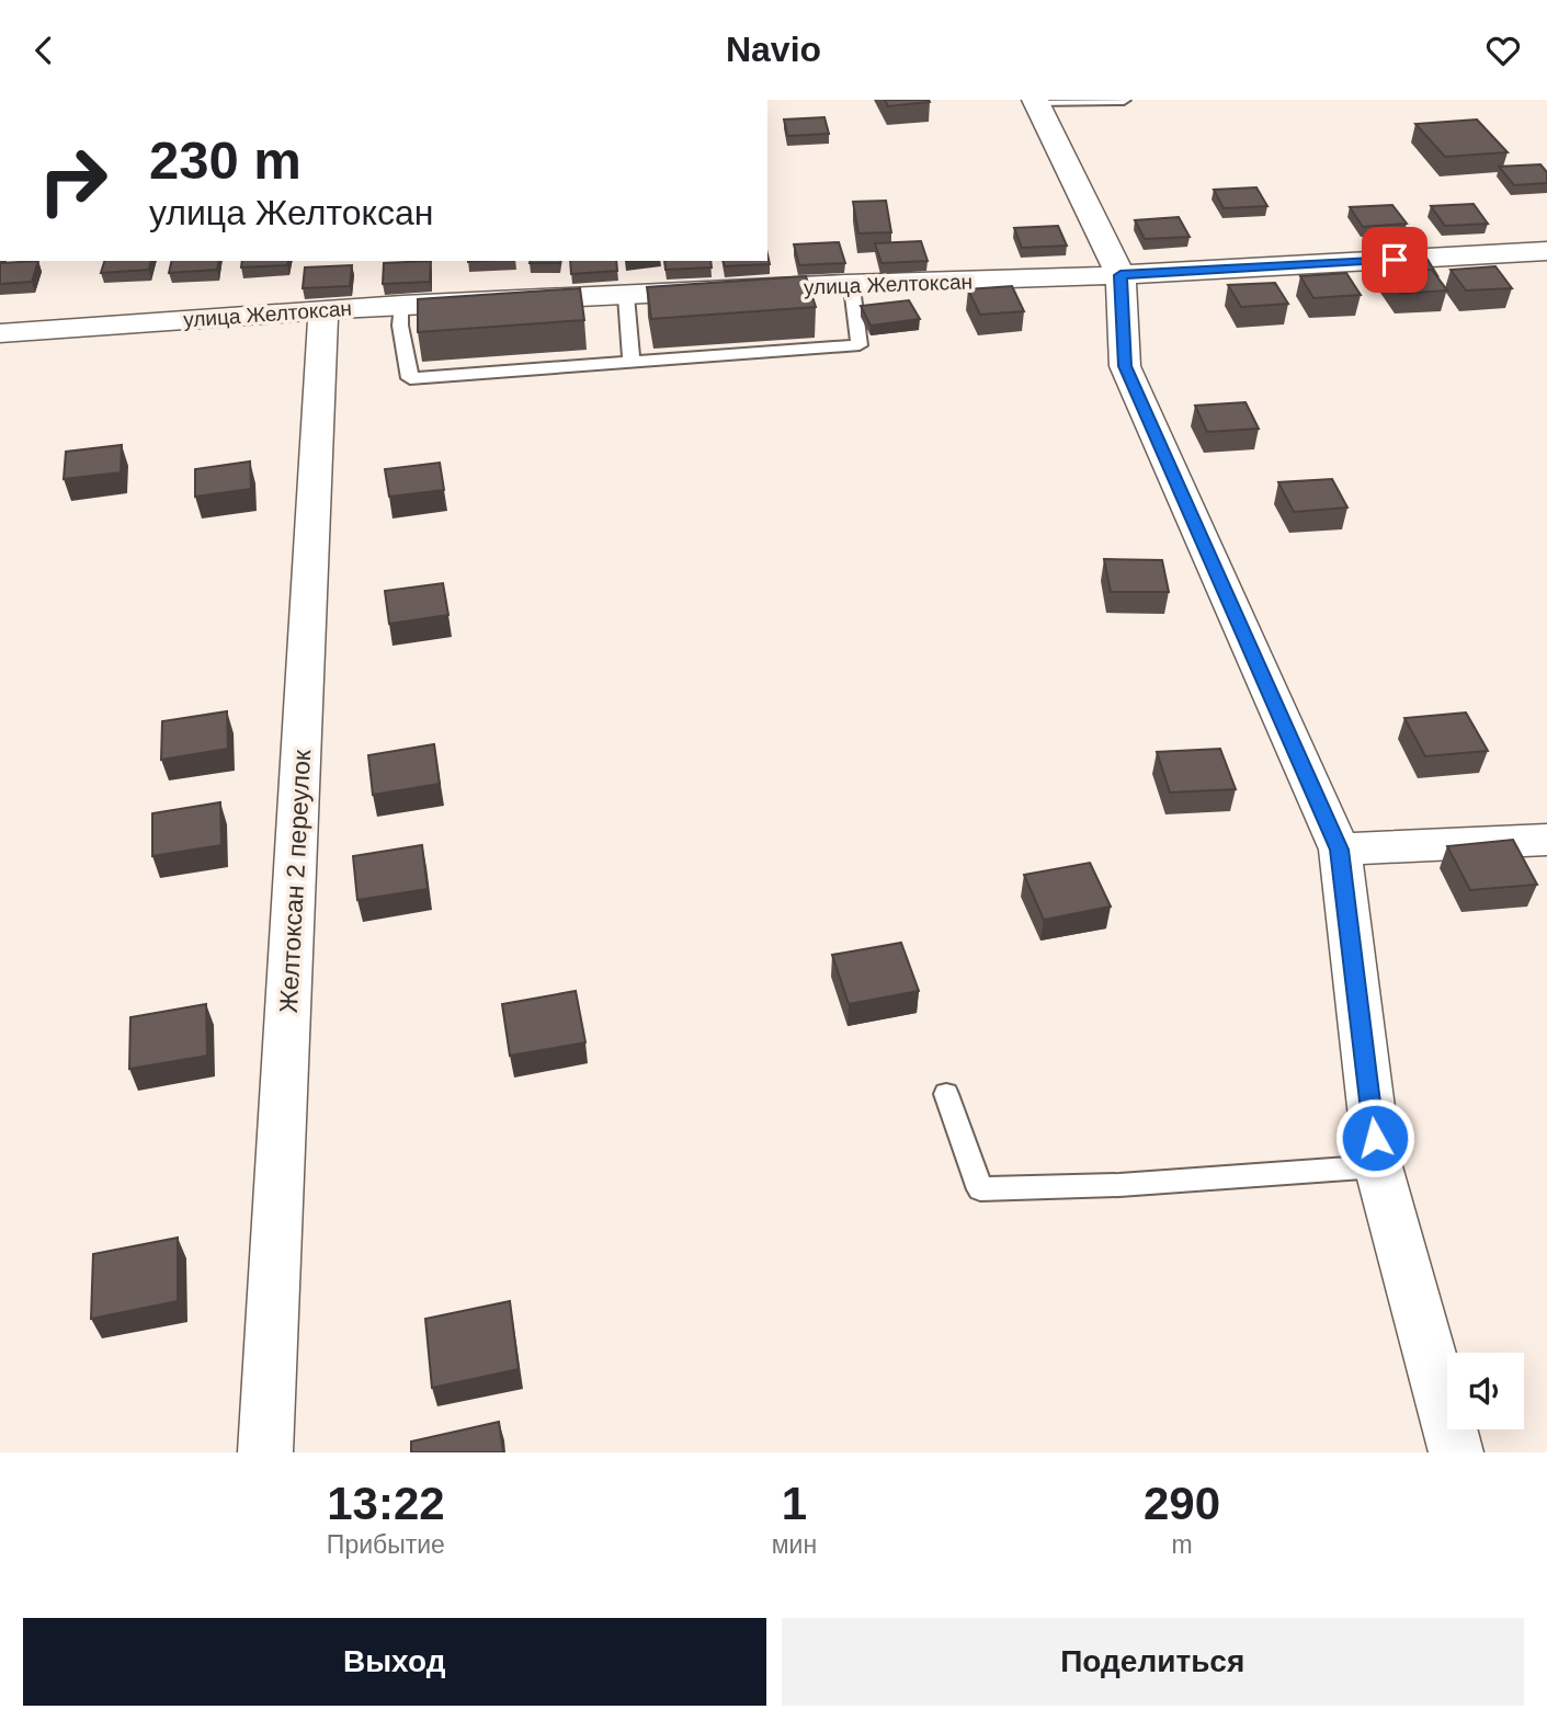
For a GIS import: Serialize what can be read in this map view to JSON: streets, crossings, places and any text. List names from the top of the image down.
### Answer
{
  "streets": {
    "street": ["улица Желтоксан", "Желтоксан 2 переулок"]
  },
  "crossings": [
    ["улица Желтоксан", "Желтоксан 2 переулок"]
  ],
  "page": {
    "header": "Navio",
    "turn": ["230 m", "улица Желтоксан"],
    "eta": [
      "13:22",
      "Прибытие",
      "1",
      "мин",
      "290",
      "m"
    ],
    "buttons": ["Выход", "Поделиться"]
  }
}
